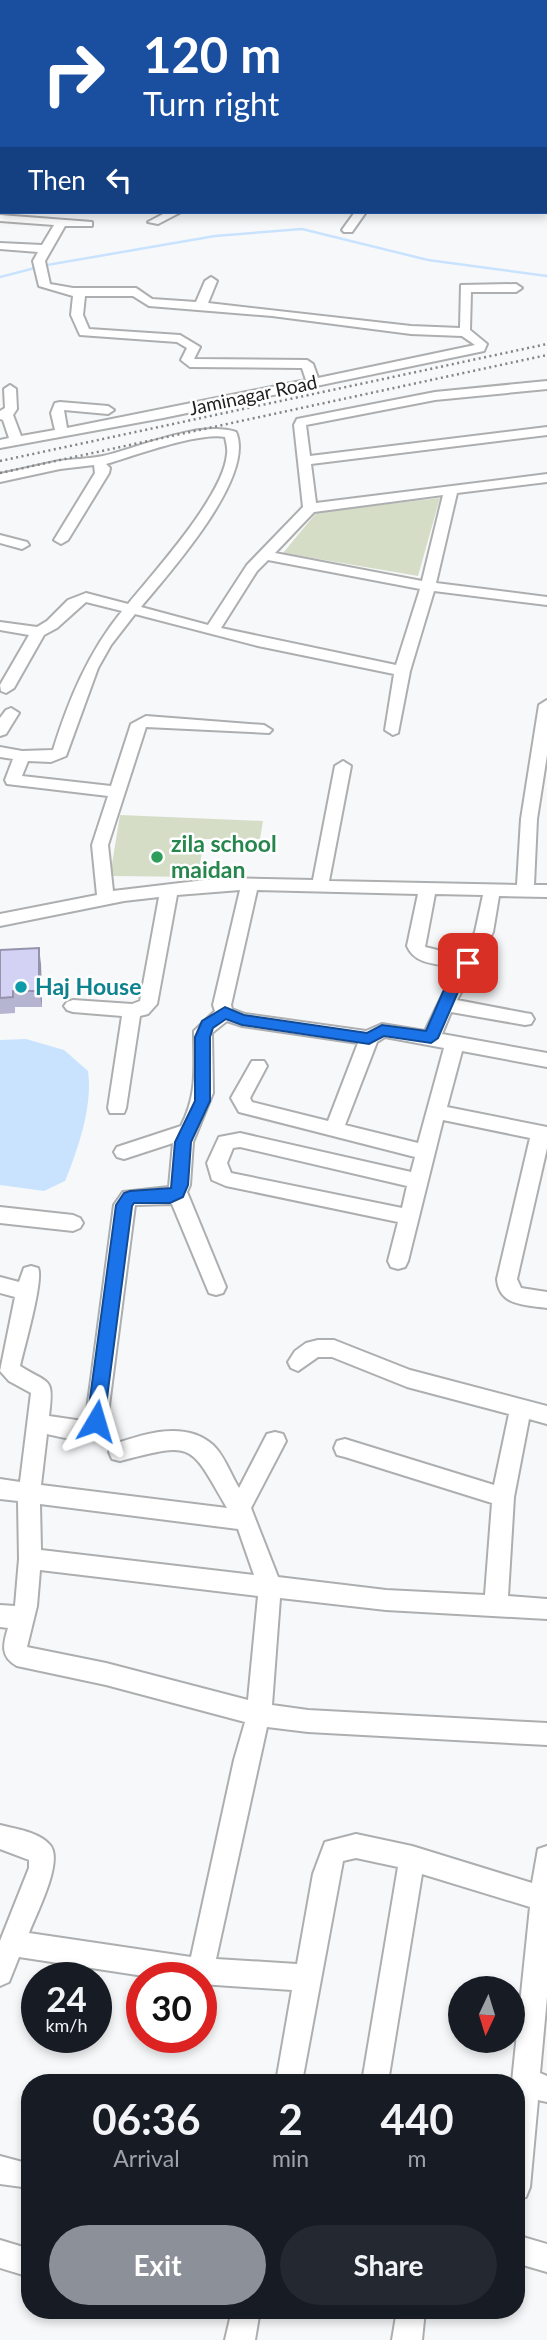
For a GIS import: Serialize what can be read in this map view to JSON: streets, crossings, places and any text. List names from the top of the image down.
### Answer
{
  "streets": {
    "street": ["Jaminagar Road"]
  },
  "places": ["zila school maidan", "Haj House"],
  "north": "bottom",
  "page": {
    "turn": ["120 m", "Turn right"],
    "then": "Then",
    "speed": "24 km/h",
    "limit": "30",
    "eta": [
      "06:36",
      "Arrival",
      "2",
      "min",
      "440",
      "m"
    ],
    "buttons": ["Exit", "Share"]
  }
}
